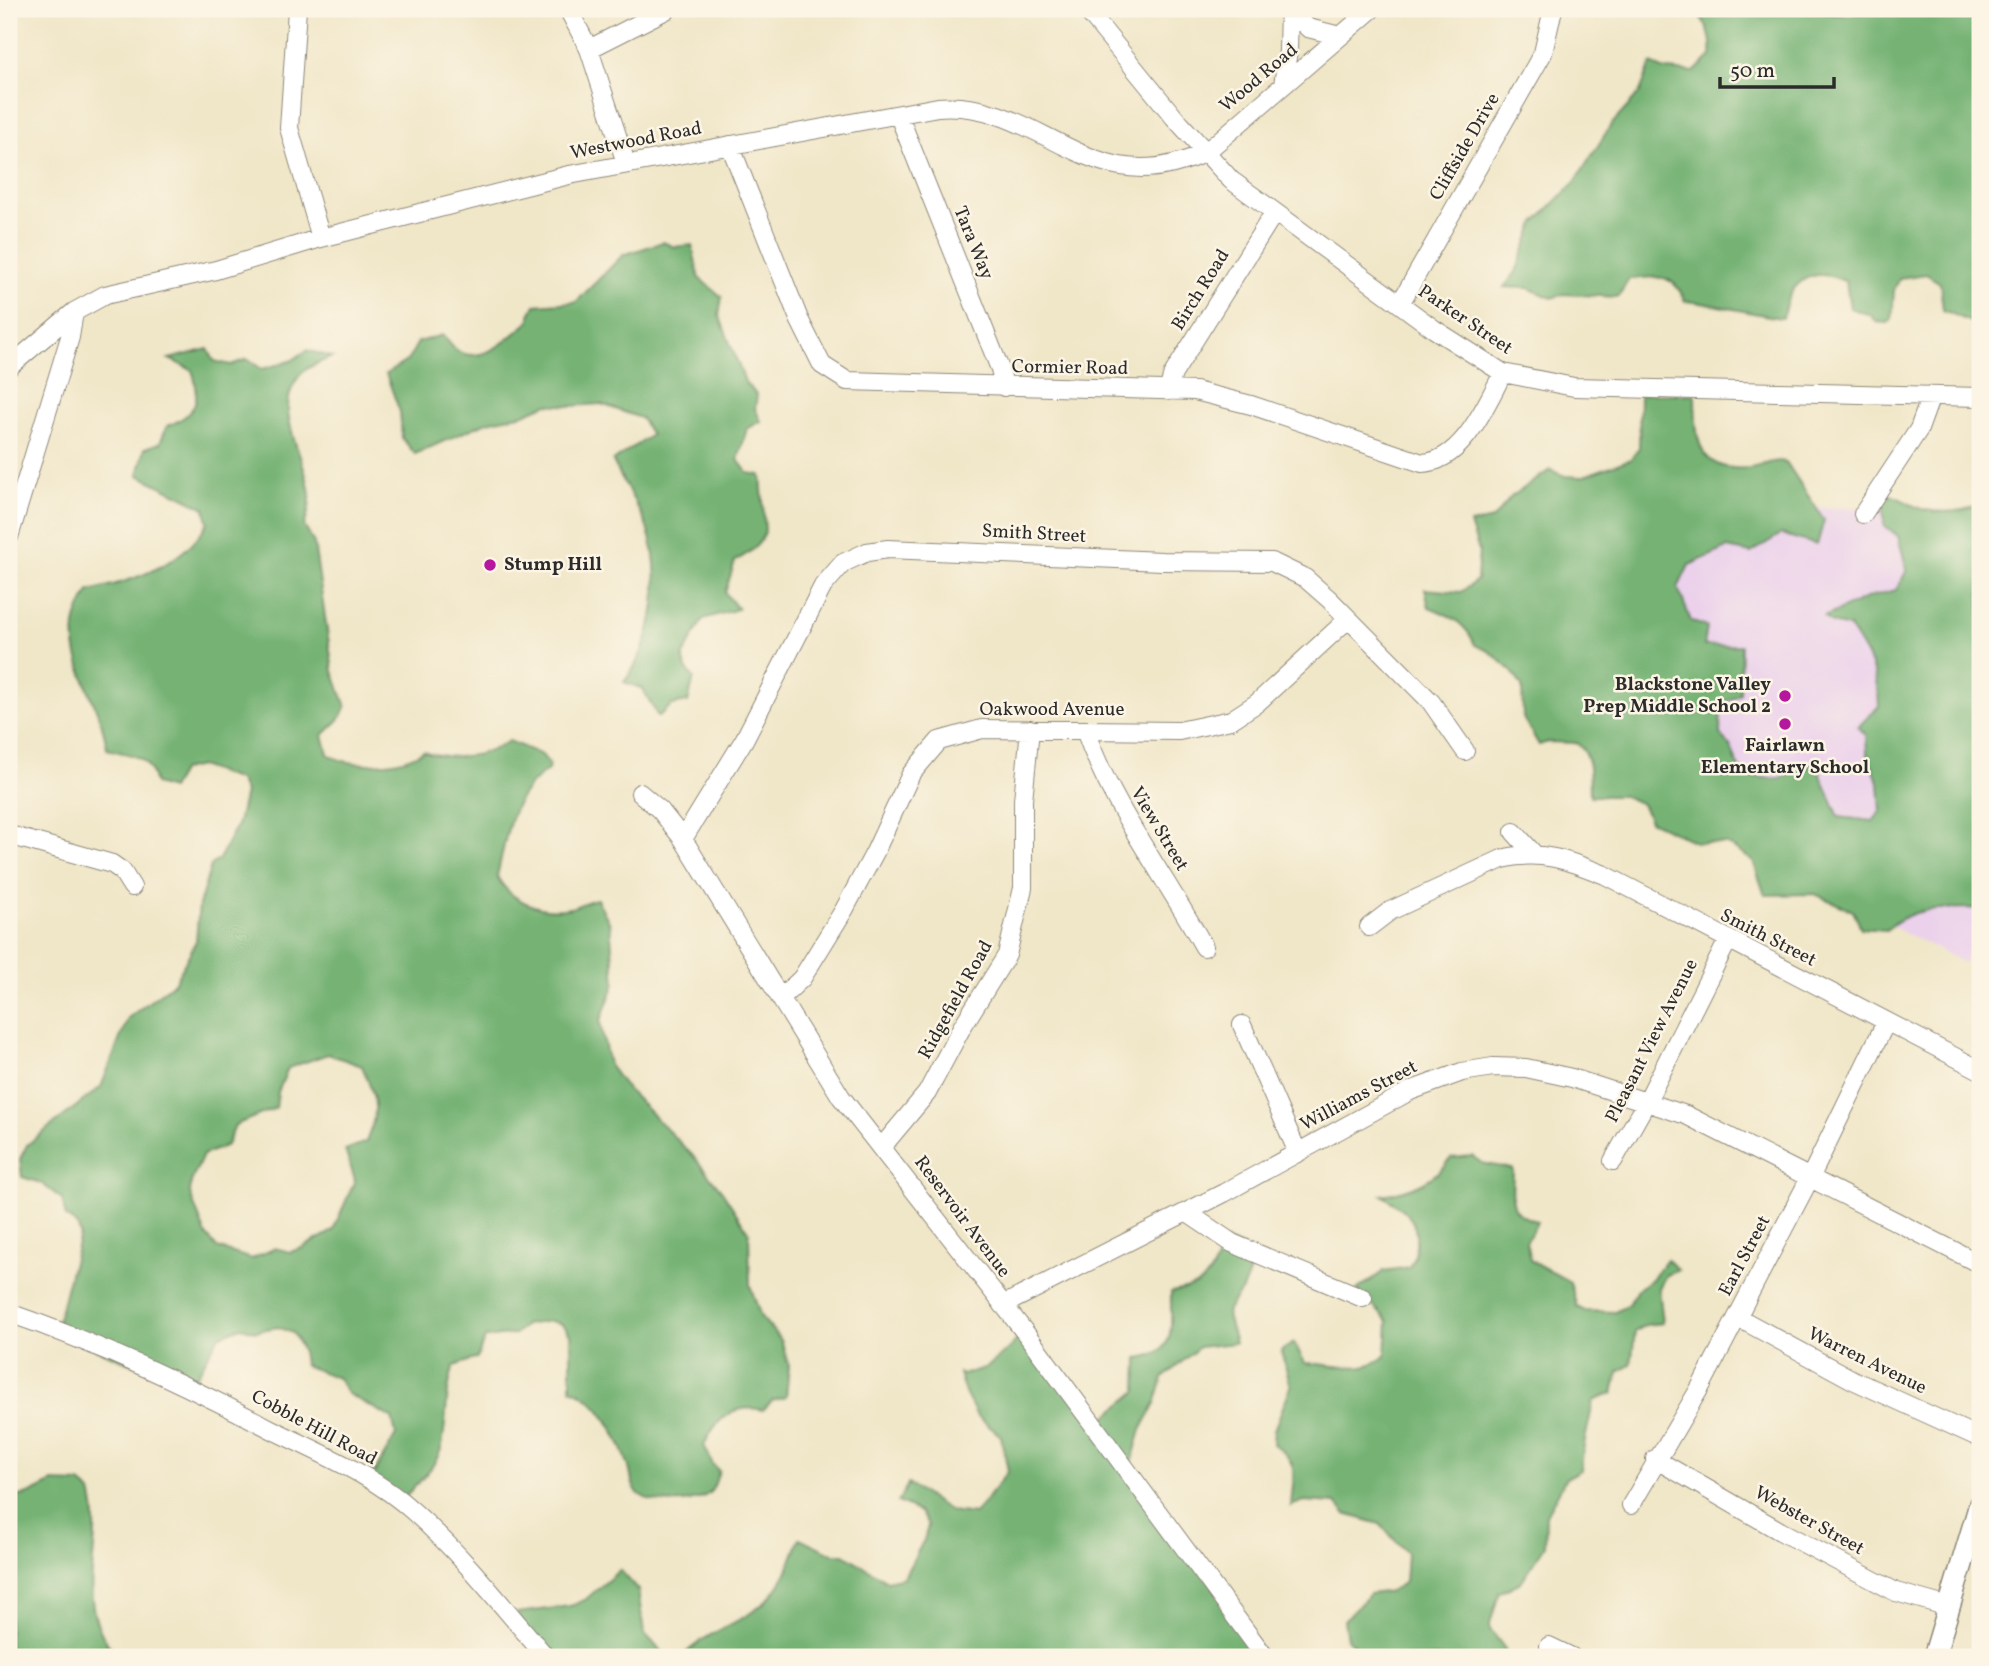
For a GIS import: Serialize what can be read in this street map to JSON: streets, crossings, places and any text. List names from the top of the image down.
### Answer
{
  "streets": {
    "street": [
      "Wood Road",
      "Westwood Road",
      "Cliffside Drive",
      "Tara Way",
      "Birch Road",
      "Parker Street",
      "Cormier Road",
      "Smith Street",
      "Oakwood Avenue",
      "View Street",
      "Ridgefield Road",
      "Pleasant View Avenue",
      "Williams Street",
      "Reservoir Avenue",
      "Earl Street",
      "Warren Avenue",
      "Cobble Hill Road",
      "Webster Street"
    ]
  },
  "crossings": [
    ["Wood Road", "Westwood Road"],
    ["Wood Road", "Parker Street"],
    ["Westwood Road", "Tara Way"],
    ["Westwood Road", "Parker Street"],
    ["Westwood Road", "Cormier Road"],
    ["Cliffside Drive", "Parker Street"],
    ["Tara Way", "Cormier Road"],
    ["Birch Road", "Parker Street"],
    ["Birch Road", "Cormier Road"],
    ["Parker Street", "Cormier Road"],
    ["Smith Street", "Oakwood Avenue"],
    ["Smith Street", "Pleasant View Avenue"],
    ["Smith Street", "Reservoir Avenue"],
    ["Smith Street", "Earl Street"],
    ["Oakwood Avenue", "View Street"],
    ["Oakwood Avenue", "Ridgefield Road"],
    ["Oakwood Avenue", "Reservoir Avenue"],
    ["Ridgefield Road", "Reservoir Avenue"],
    ["Pleasant View Avenue", "Williams Street"],
    ["Williams Street", "Reservoir Avenue"],
    ["Williams Street", "Earl Street"],
    ["Earl Street", "Warren Avenue"],
    ["Earl Street", "Webster Street"]
  ],
  "places": ["Stump Hill", "Blackstone Valley Prep Middle School 2", "Fairlawn Elementary School"],
  "scale_bar": "50 m"
}
